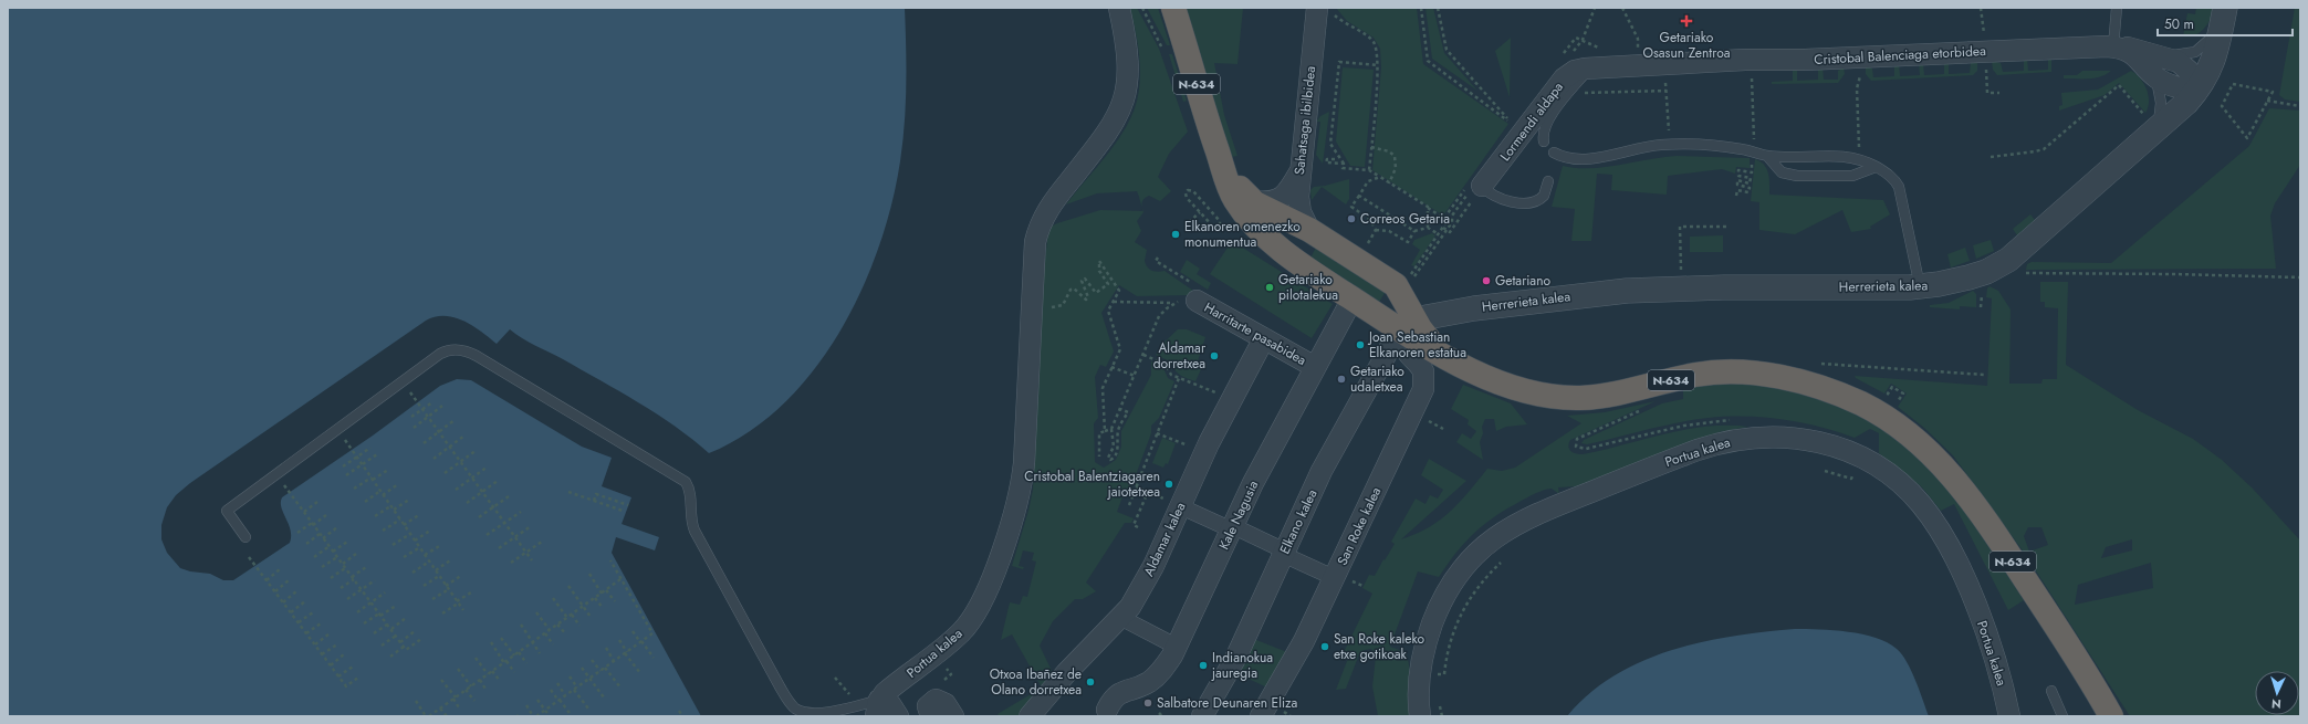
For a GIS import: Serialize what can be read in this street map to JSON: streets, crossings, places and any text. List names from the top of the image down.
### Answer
{
  "streets": {
    "highway": ["N-634"],
    "street": [
      "Cristobal Balenciaga etorbidea",
      "Sahatsaga ibilbidea",
      "Lormendi aldapa",
      "Herrerieta kalea",
      "Harritarte pasabidea",
      "Portua kalea",
      "Kale Nagusia",
      "Elkano kalea",
      "San Roke kalea",
      "Aldamar kalea"
    ]
  },
  "crossings": [
    ["Cristobal Balenciaga etorbidea", "Lormendi aldapa"],
    ["N-634", "Sahatsaga ibilbidea"],
    ["N-634", "Herrerieta kalea"],
    ["N-634", "Kale Nagusia"],
    ["N-634", "Elkano kalea"],
    ["N-634", "San Roke kalea"],
    ["Herrerieta kalea", "Elkano kalea"],
    ["Herrerieta kalea", "San Roke kalea"],
    ["Harritarte pasabidea", "Kale Nagusia"],
    ["Harritarte pasabidea", "Aldamar kalea"],
    ["Elkano kalea", "San Roke kalea"]
  ],
  "places": {
    "health": ["Getariako Osasun Zentroa"],
    "other": [
      "Correos Getaria",
      "Elkanoren omenezko monumentua",
      "Getariano",
      "Getariako pilotalekua",
      "Joan Sebastian Elkanoren estatua",
      "Aldamar dorretxea",
      "Getariako udaletxea",
      "Cristobal Balentziagaren jaiotetxea",
      "San Roke kaleko etxe gotikoak",
      "Indianokua jauregia",
      "Otxoa Ibañez de Olano dorretxea",
      "Salbatore Deunaren Eliza"
    ]
  },
  "scale_bar": "50 m",
  "north": "bottom"
}
